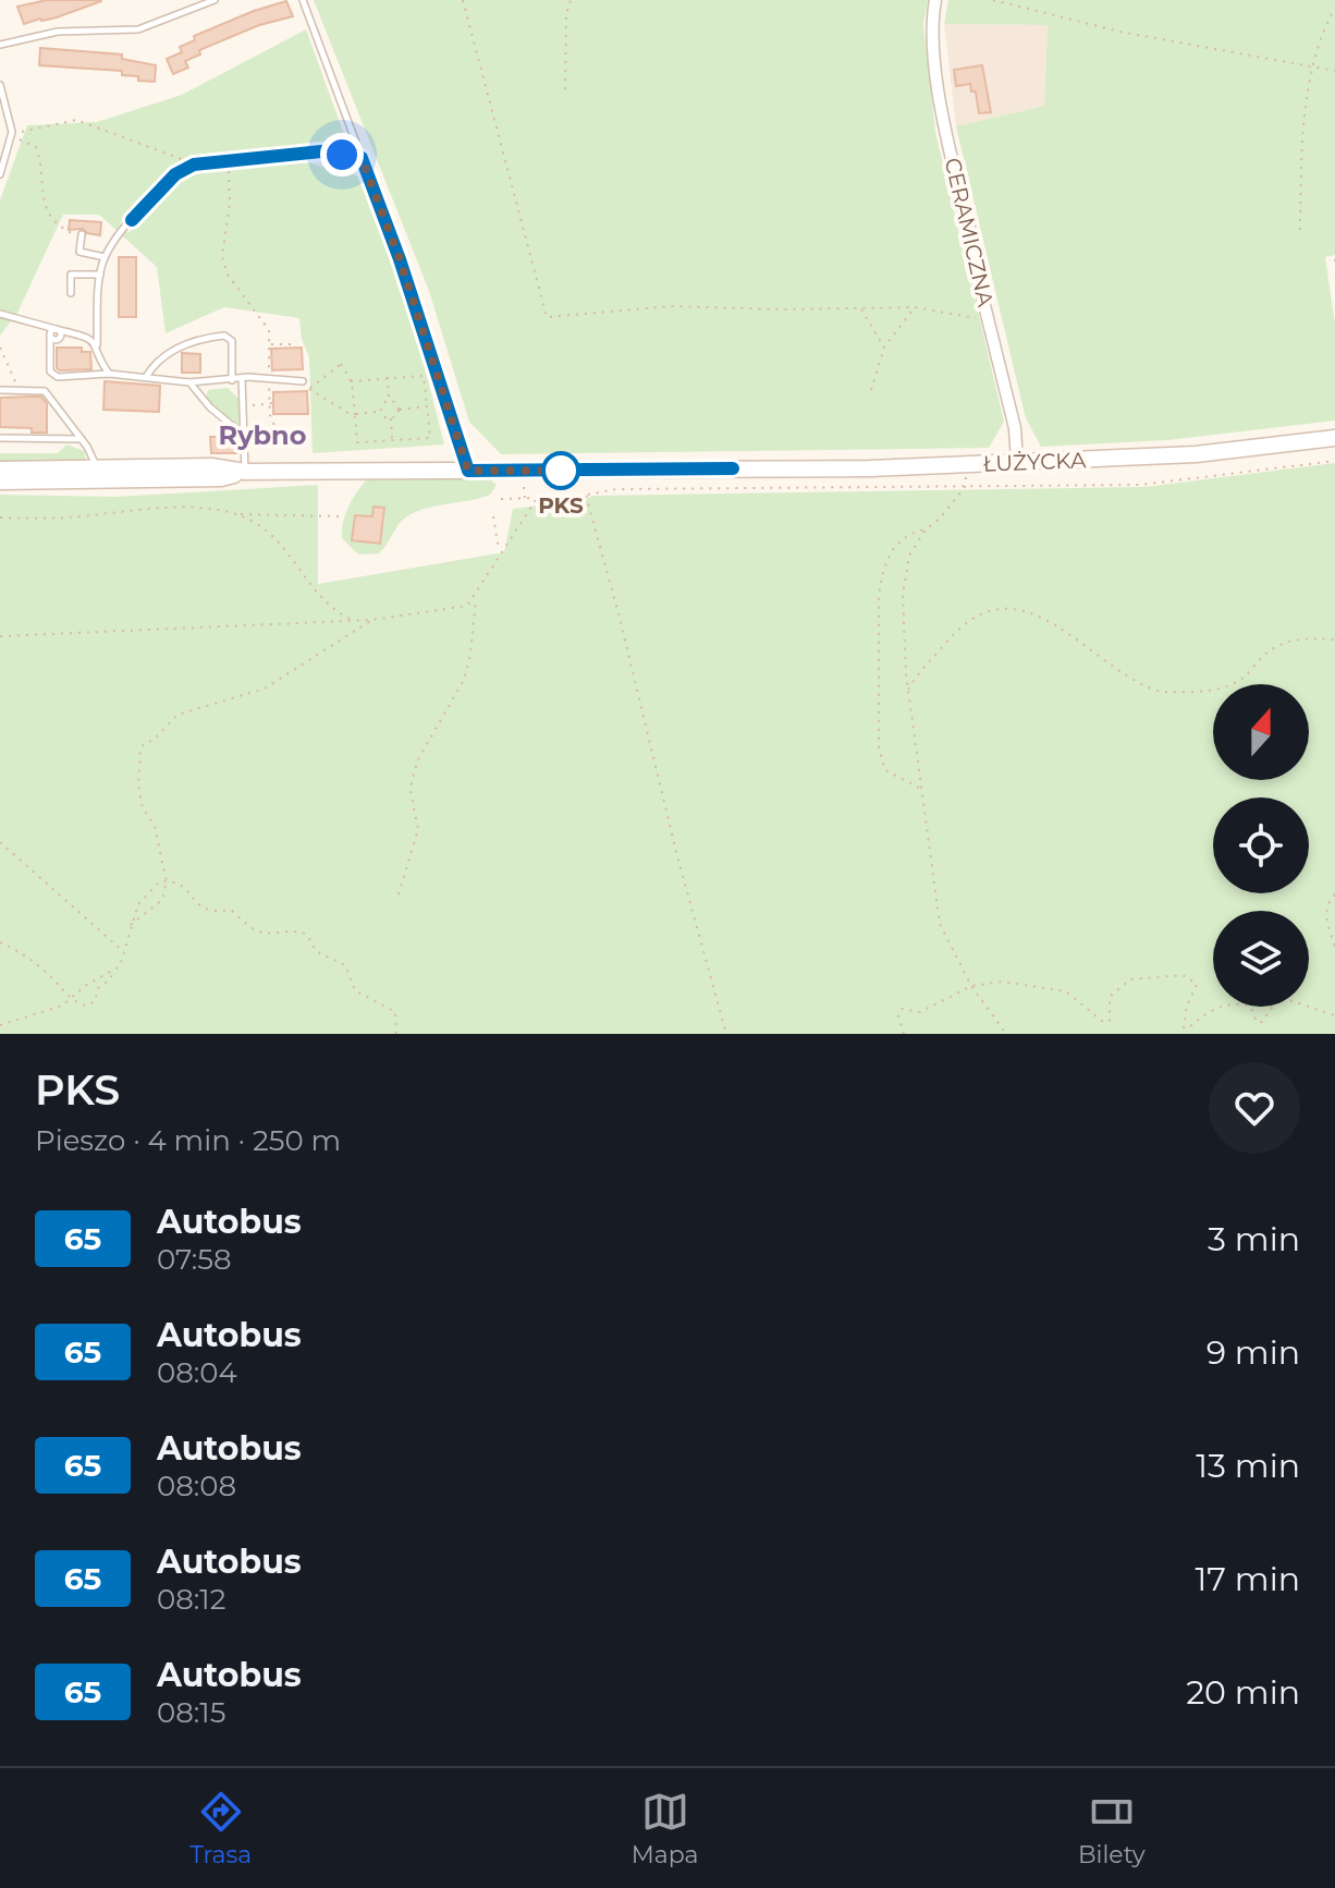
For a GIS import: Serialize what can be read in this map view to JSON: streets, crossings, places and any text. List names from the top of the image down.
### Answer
{
  "streets": {
    "main road": ["ŁUŻYCKA"],
    "street": ["CERAMICZNA"]
  },
  "crossings": [
    ["CERAMICZNA", "ŁUŻYCKA"]
  ],
  "districts": ["Rybno"],
  "places": ["PKS"],
  "lines": ["bus line 65"],
  "north": "top",
  "page": {
    "heading": ["PKS", "Pieszo · 4 min · 250 m"],
    "list": [
      {
        "mark": "65",
        "name": "Autobus",
        "note": "07:58",
        "value": "3 min"
      },
      {
        "mark": "65",
        "name": "Autobus",
        "note": "08:04",
        "value": "9 min"
      },
      {
        "mark": "65",
        "name": "Autobus",
        "note": "08:08",
        "value": "13 min"
      },
      {
        "mark": "65",
        "name": "Autobus",
        "note": "08:12",
        "value": "17 min"
      },
      {
        "mark": "65",
        "name": "Autobus",
        "note": "08:15",
        "value": "20 min"
      }
    ],
    "tabs": ["Trasa", "Mapa", "Bilety"]
  }
}
